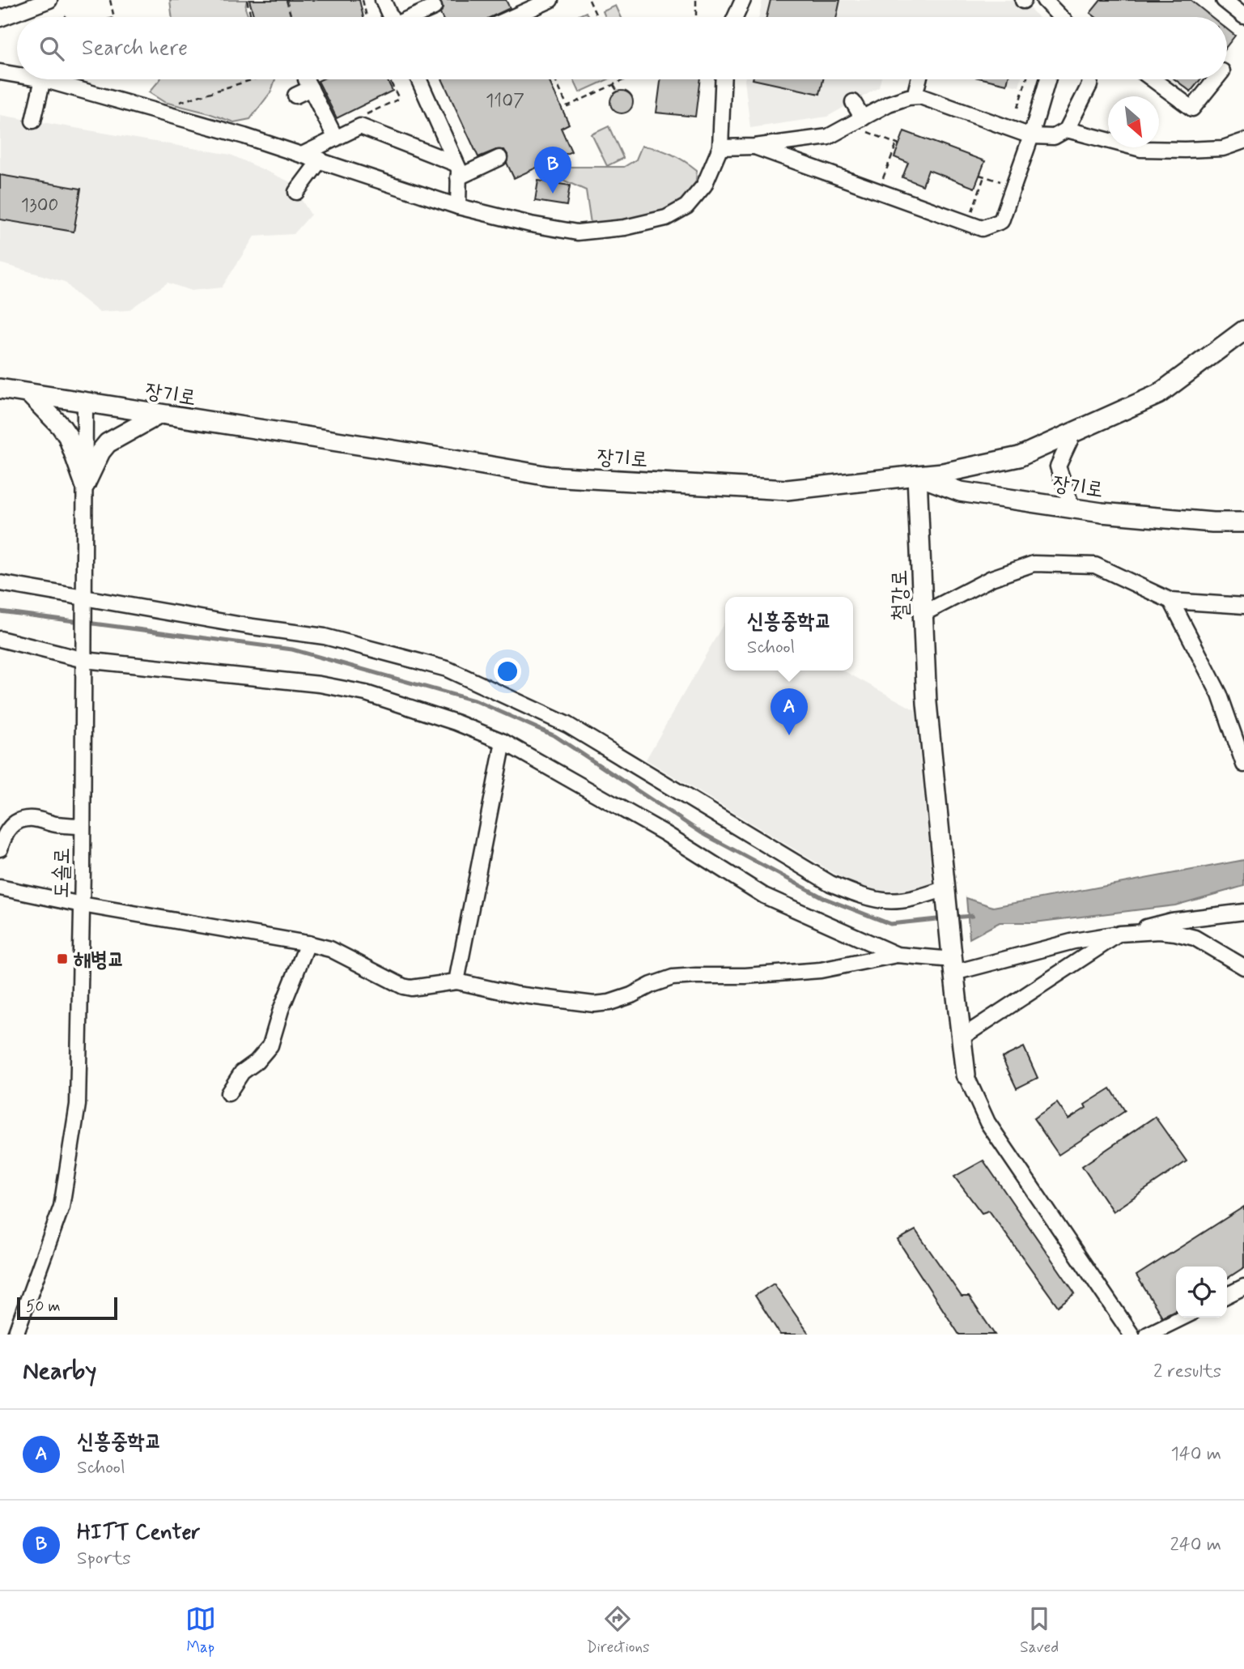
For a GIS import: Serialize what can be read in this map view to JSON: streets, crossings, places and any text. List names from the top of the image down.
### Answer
{
  "streets": {
    "main road": ["장기로", "철강로"],
    "street": ["도솔로"]
  },
  "crossings": [
    ["장기로", "철강로"],
    ["장기로", "도솔로"]
  ],
  "places": {
    "transit": ["해병교"]
  },
  "house_numbers": ["1107", "1300"],
  "scale_bar": "50 m",
  "north": "bottom right",
  "page": {
    "search": "Search here",
    "pins": ["B", "A"],
    "popup": ["신흥중학교", "School"],
    "scale": "50 m",
    "heading": ["Nearby", "2 results"],
    "list": [
      {
        "mark": "A",
        "name": "신흥중학교",
        "note": "School",
        "value": "140 m"
      },
      {
        "mark": "B",
        "name": "HITT Center",
        "note": "Sports",
        "value": "240 m"
      }
    ],
    "nav": ["Map", "Directions", "Saved"]
  }
}
